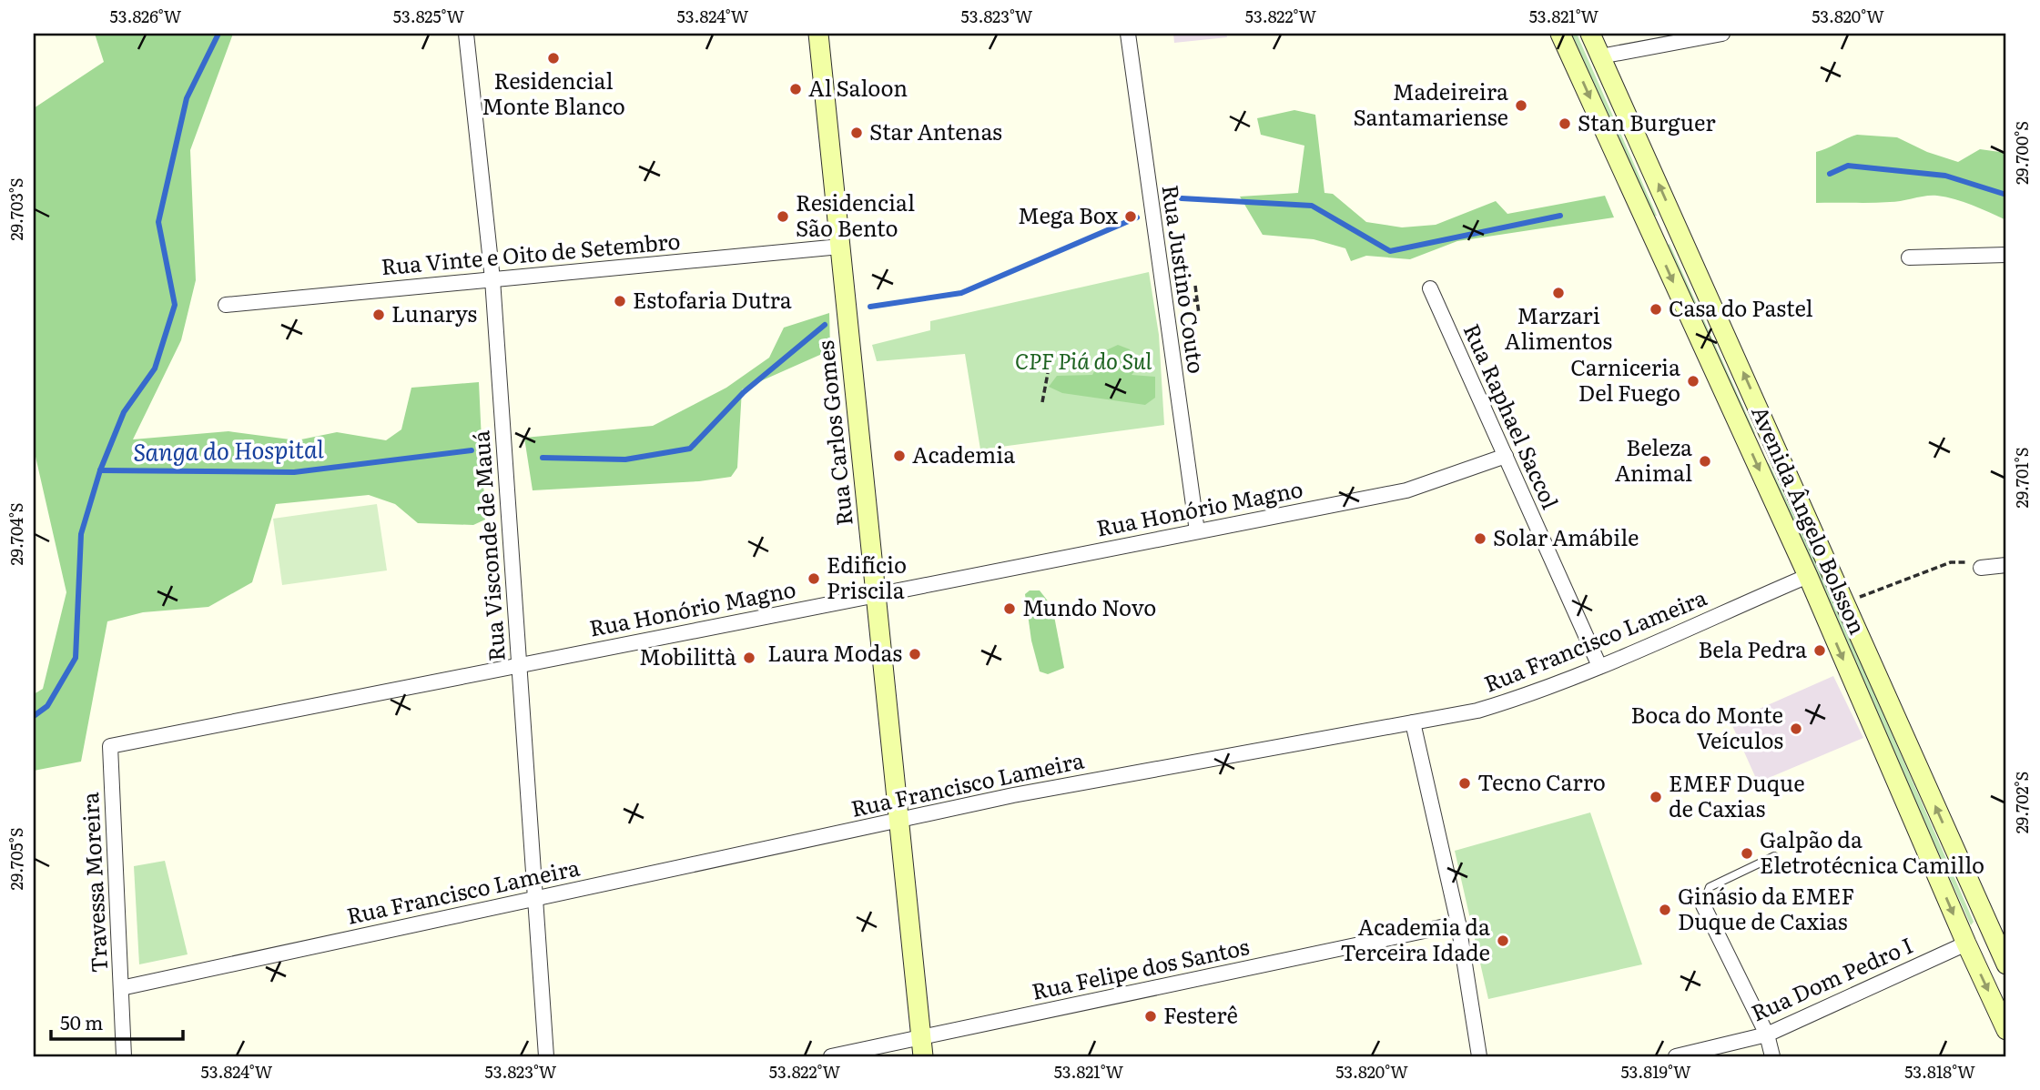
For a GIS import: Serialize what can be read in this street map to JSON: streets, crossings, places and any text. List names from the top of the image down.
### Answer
{
  "streets": {
    "main road": ["Rua Carlos Gomes", "Avenida Ângelo Bolsson"],
    "street": [
      "Rua Vinte e Oito de Setembro",
      "Rua Justino Couto",
      "Rua Raphael Saccol",
      "Rua Honório Magno",
      "Rua Visconde de Mauá",
      "Rua Francisco Lameira",
      "Travessa Moreira",
      "Rua Felipe dos Santos",
      "Rua Dom Pedro I"
    ]
  },
  "crossings": [
    ["Rua Vinte e Oito de Setembro", "Rua Carlos Gomes"],
    ["Rua Vinte e Oito de Setembro", "Rua Visconde de Mauá"],
    ["Rua Justino Couto", "Rua Honório Magno"],
    ["Rua Raphael Saccol", "Rua Honório Magno"],
    ["Rua Raphael Saccol", "Rua Francisco Lameira"],
    ["Rua Carlos Gomes", "Rua Honório Magno"],
    ["Rua Carlos Gomes", "Rua Francisco Lameira"],
    ["Rua Carlos Gomes", "Rua Felipe dos Santos"],
    ["Rua Honório Magno", "Rua Visconde de Mauá"],
    ["Rua Honório Magno", "Travessa Moreira"],
    ["Avenida Ângelo Bolsson", "Rua Francisco Lameira"],
    ["Avenida Ângelo Bolsson", "Rua Dom Pedro I"],
    ["Rua Visconde de Mauá", "Rua Francisco Lameira"],
    ["Rua Francisco Lameira", "Travessa Moreira"]
  ],
  "water": ["Sanga do Hospital"],
  "parks": ["CPF Piá do Sul"],
  "places": [
    "Residencial Monte Blanco",
    "Al Saloon",
    "Madeireira Santamariense",
    "Stan Burguer",
    "Star Antenas",
    "Residencial São Bento",
    "Mega Box",
    "Marzari Alimentos",
    "Estofaria Dutra",
    "Casa do Pastel",
    "Lunarys",
    "Carniceria Del Fuego",
    "Academia",
    "Beleza Animal",
    "Solar Amábile",
    "Edifício Priscila",
    "Mundo Novo",
    "Bela Pedra",
    "Laura Modas",
    "Mobilittà",
    "Boca do Monte Veículos",
    "Tecno Carro",
    "EMEF Duque de Caxias",
    "Galpão da Eletrotécnica Camillo",
    "Ginásio da EMEF Duque de Caxias",
    "Academia da Terceira Idade",
    "Festerê"
  ],
  "scale_bar": "50 m",
  "coordinates": [
    "53.826°W",
    "53.825°W",
    "53.824°W",
    "53.823°W",
    "53.822°W",
    "53.821°W",
    "53.820°W",
    "29.700°S",
    "29.703°S",
    "29.701°S",
    "29.704°S",
    "29.702°S",
    "29.705°S",
    "53.819°W",
    "53.818°W"
  ]
}
